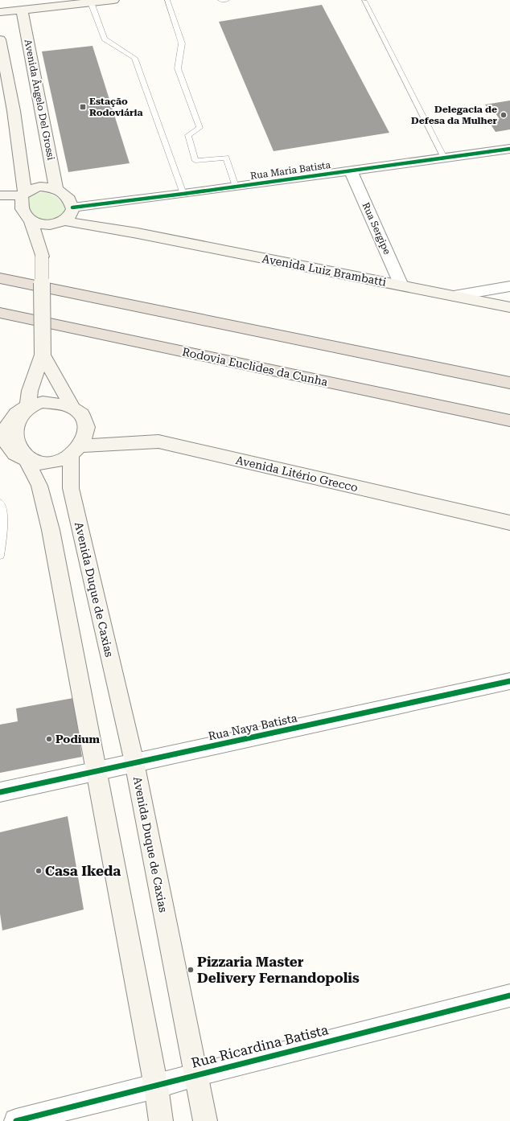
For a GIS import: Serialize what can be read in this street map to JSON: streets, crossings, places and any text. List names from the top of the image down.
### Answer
{
  "streets": {
    "highway": ["Rodovia Euclides da Cunha"],
    "main road": [
      "Avenida Ângelo Del Grossi",
      "Avenida Luiz Brambatti",
      "Avenida Litério Grecco",
      "Avenida Duque de Caxias"
    ],
    "street": [
      "Rua Maria Batista",
      "Rua Sergipe",
      "Rua Naya Batista",
      "Rua Ricardina Batista"
    ]
  },
  "crossings": [
    ["Avenida Ângelo Del Grossi", "Rua Maria Batista"],
    ["Avenida Ângelo Del Grossi", "Avenida Luiz Brambatti"],
    ["Rua Maria Batista", "Rua Sergipe"],
    ["Rua Maria Batista", "Avenida Luiz Brambatti"],
    ["Rua Sergipe", "Avenida Luiz Brambatti"],
    ["Avenida Litério Grecco", "Avenida Duque de Caxias"],
    ["Avenida Duque de Caxias", "Rua Naya Batista"],
    ["Avenida Duque de Caxias", "Rua Ricardina Batista"]
  ],
  "places": {
    "transit": ["Estação Rodoviária"],
    "other": [
      "Delegacia de Defesa da Mulher",
      "Podium",
      "Casa Ikeda",
      "Pizzaria Master Delivery Fernandopolis"
    ]
  }
}
